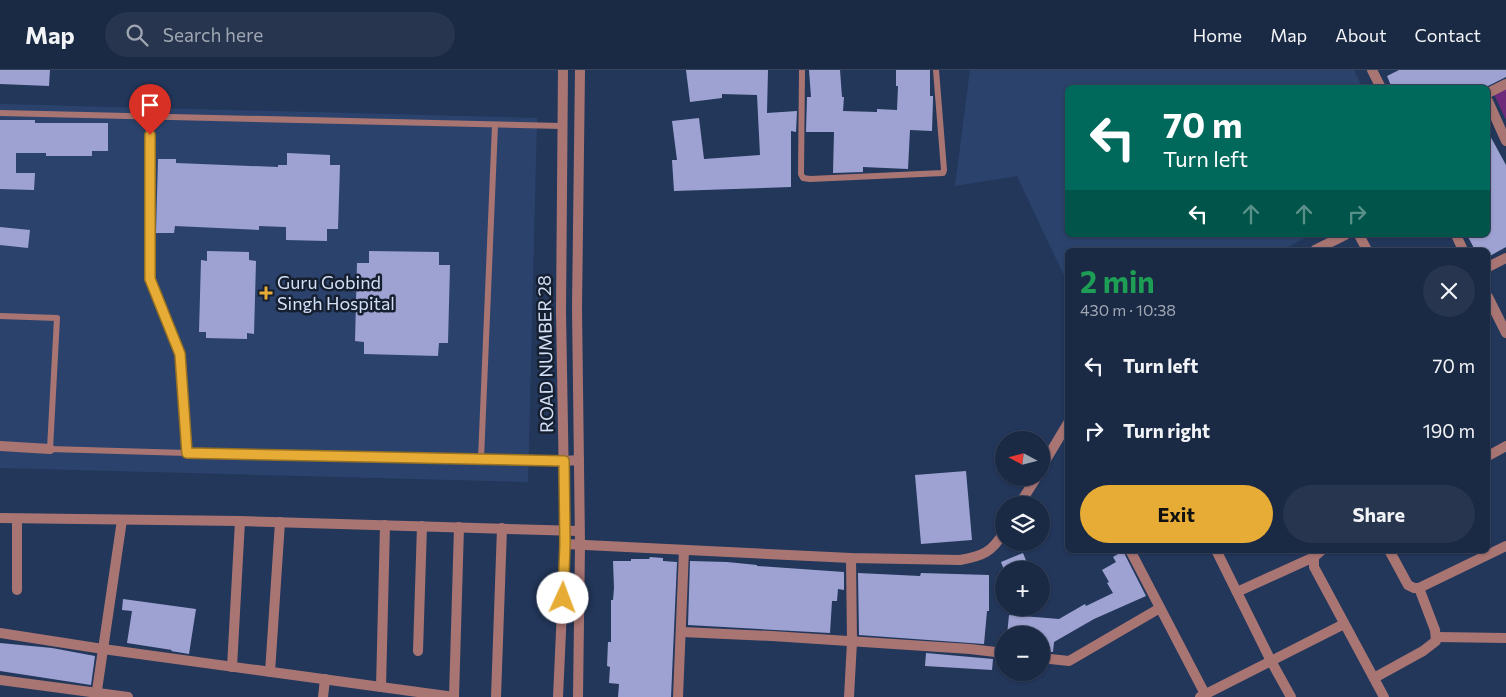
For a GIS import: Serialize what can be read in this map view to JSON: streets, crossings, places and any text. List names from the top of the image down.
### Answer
{
  "streets": {
    "street": ["ROAD NUMBER 28"]
  },
  "places": {
    "health": ["Guru Gobind Singh Hospital"]
  },
  "north": "left",
  "page": {
    "header": "Map",
    "search": "Search here",
    "nav": [
      "Home",
      "Map",
      "About",
      "Contact"
    ],
    "turn": ["70 m", "Turn left"],
    "heading": ["2 min", "430 m · 10:38"],
    "list": [
      {
        "name": "Turn left",
        "value": "70 m"
      },
      {
        "name": "Turn right",
        "value": "190 m"
      }
    ],
    "map_buttons": ["+", "−"],
    "buttons": ["Exit", "Share"]
  }
}
